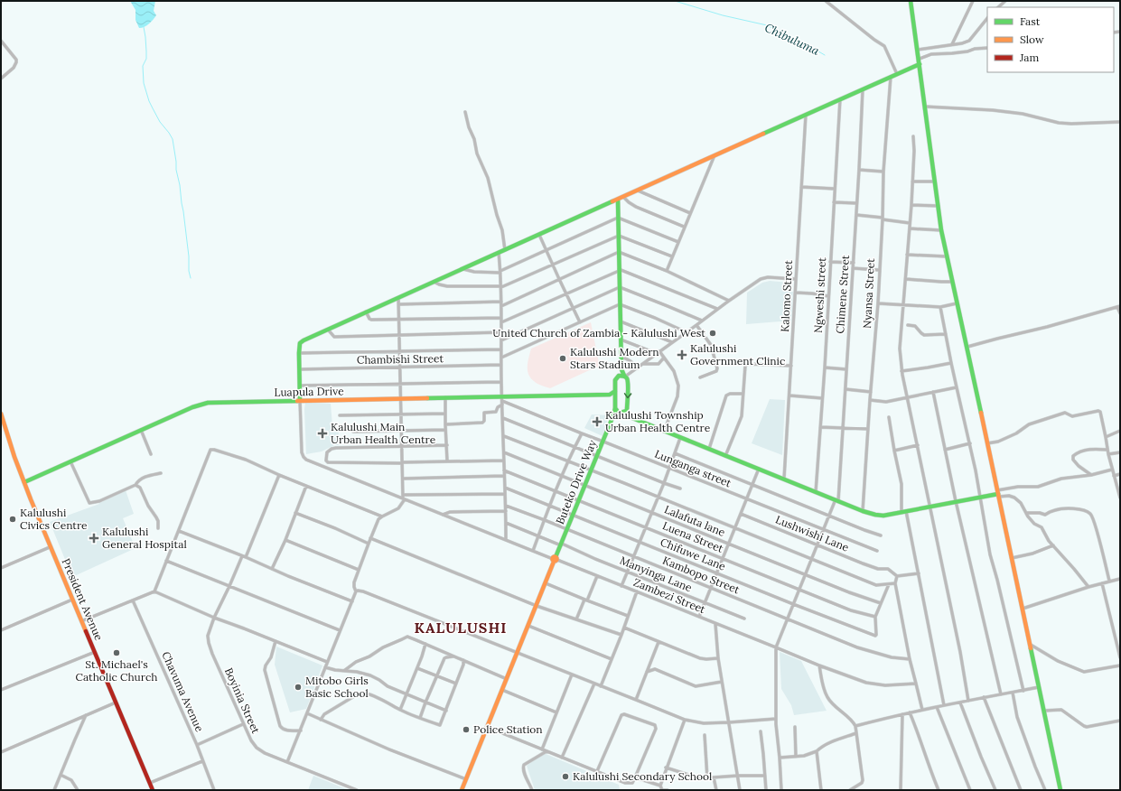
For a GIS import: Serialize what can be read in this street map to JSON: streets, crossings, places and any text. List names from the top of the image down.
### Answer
{
  "streets": {
    "street": [
      "Nyansa Street",
      "Chimene Street",
      "Ngweshi street",
      "Kalomo Street",
      "Chambishi Street",
      "Luapula Drive",
      "Lunganga street",
      "Buteko Drive Way",
      "Lalafuta lane",
      "Lushwishi Lane",
      "Luena Street",
      "Chifuwe Lane",
      "Manyinga Lane",
      "Kambopo Street",
      "Zambezi Street",
      "President Avenue",
      "Chavuma Avenue",
      "Boyinia Street"
    ]
  },
  "crossings": [
    ["Luapula Drive", "Lunganga street"],
    ["Luapula Drive", "Zambezi Street"],
    ["Luapula Drive", "President Avenue"],
    ["Lunganga street", "Buteko Drive Way"],
    ["Buteko Drive Way", "Lalafuta lane"],
    ["Buteko Drive Way", "Luena Street"],
    ["Buteko Drive Way", "Chifuwe Lane"],
    ["Buteko Drive Way", "Manyinga Lane"],
    ["Buteko Drive Way", "Kambopo Street"],
    ["Buteko Drive Way", "Zambezi Street"],
    ["Luena Street", "Chifuwe Lane"]
  ],
  "districts": ["KALULUSHI"],
  "water": ["Chibuluma"],
  "places": {
    "other": [
      "United Church of Zambia - Kalulushi West",
      "Kalulushi Modern Stars Stadium",
      "Kalulushi Civics Centre",
      "St. Michael's Catholic Church",
      "Mitobo Girls Basic School",
      "Police Station",
      "Kalulushi Secondary School"
    ],
    "health": [
      "Kalulushi Government Clinic",
      "Kalulushi Township Urban Health Centre",
      "Kalulushi Main Urban Health Centre",
      "Kalulushi General Hospital"
    ]
  },
  "legend": ["Fast", "Slow", "Jam"]
}
